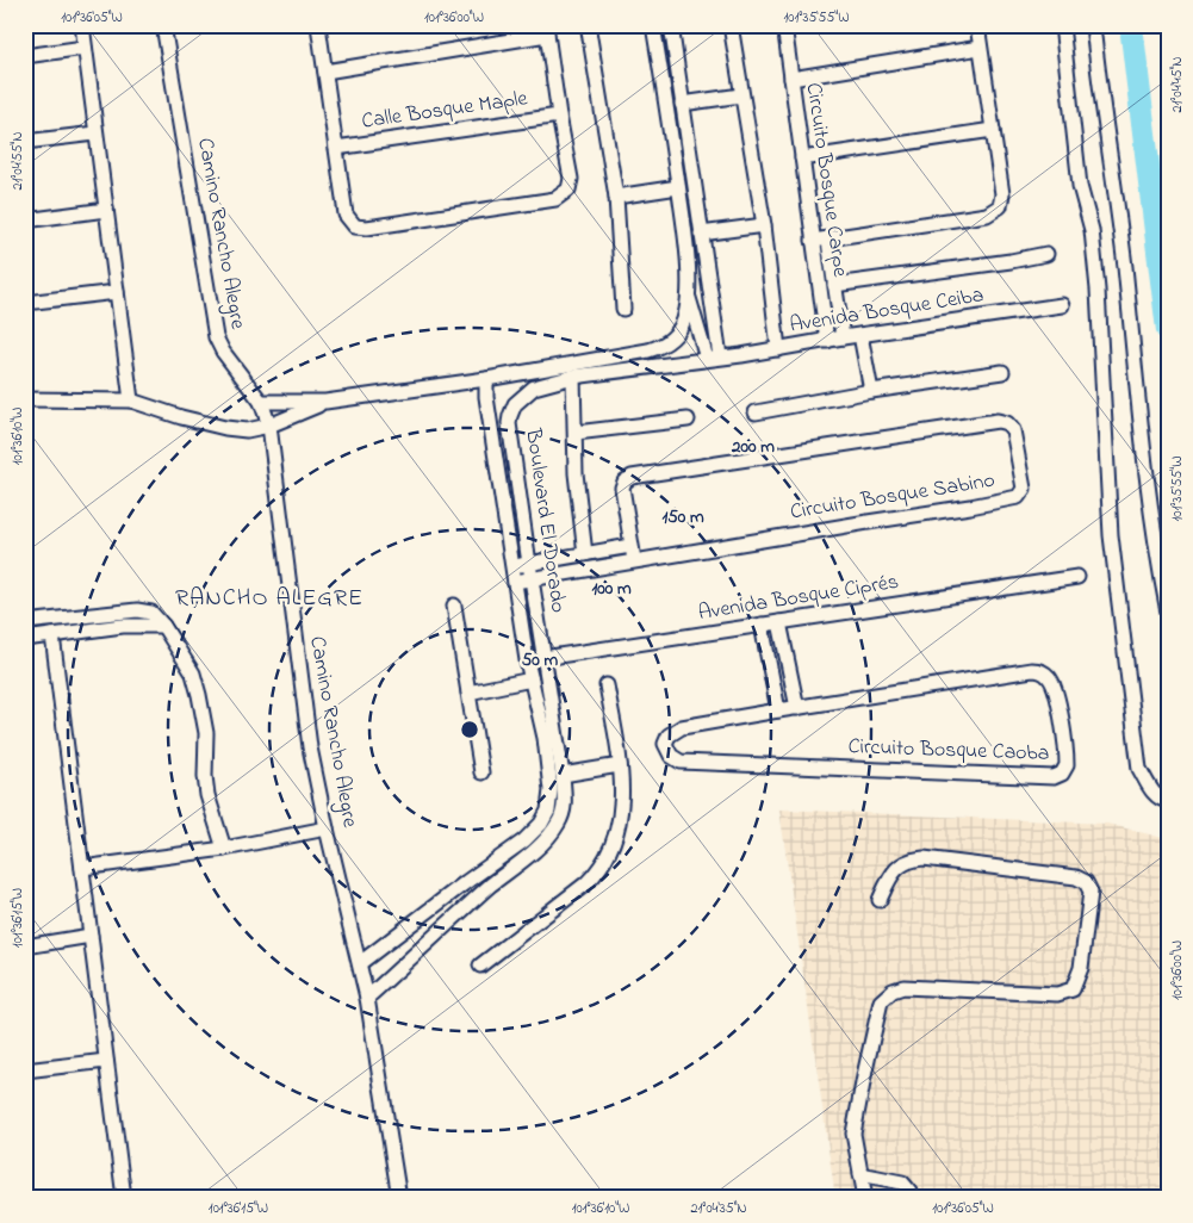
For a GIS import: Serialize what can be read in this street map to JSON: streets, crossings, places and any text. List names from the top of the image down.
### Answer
{
  "streets": {
    "street": [
      "Calle Bosque Maple",
      "Circuito Bosque Carpe",
      "Camino Rancho Alegre",
      "Avenida Bosque Ceiba",
      "Circuito Bosque Sabino",
      "Boulevard El Dorado",
      "Avenida Bosque Ciprés",
      "Circuito Bosque Caoba"
    ]
  },
  "crossings": [
    ["Circuito Bosque Carpe", "Avenida Bosque Ceiba"],
    ["Camino Rancho Alegre", "Boulevard El Dorado"],
    ["Avenida Bosque Ceiba", "Boulevard El Dorado"],
    ["Circuito Bosque Sabino", "Boulevard El Dorado"],
    ["Boulevard El Dorado", "Avenida Bosque Ciprés"]
  ],
  "districts": ["RANCHO ALEGRE"],
  "coordinates": [
    "101°36'05\"W",
    "101°36'00\"W",
    "101°35'55\"W",
    "21°04'45\"N",
    "21°04'55\"N",
    "101°36'10\"W",
    "101°36'15\"W",
    "21°04'35\"N"
  ],
  "rings": [
    "200 m",
    "150 m",
    "100 m",
    "50 m"
  ]
}
